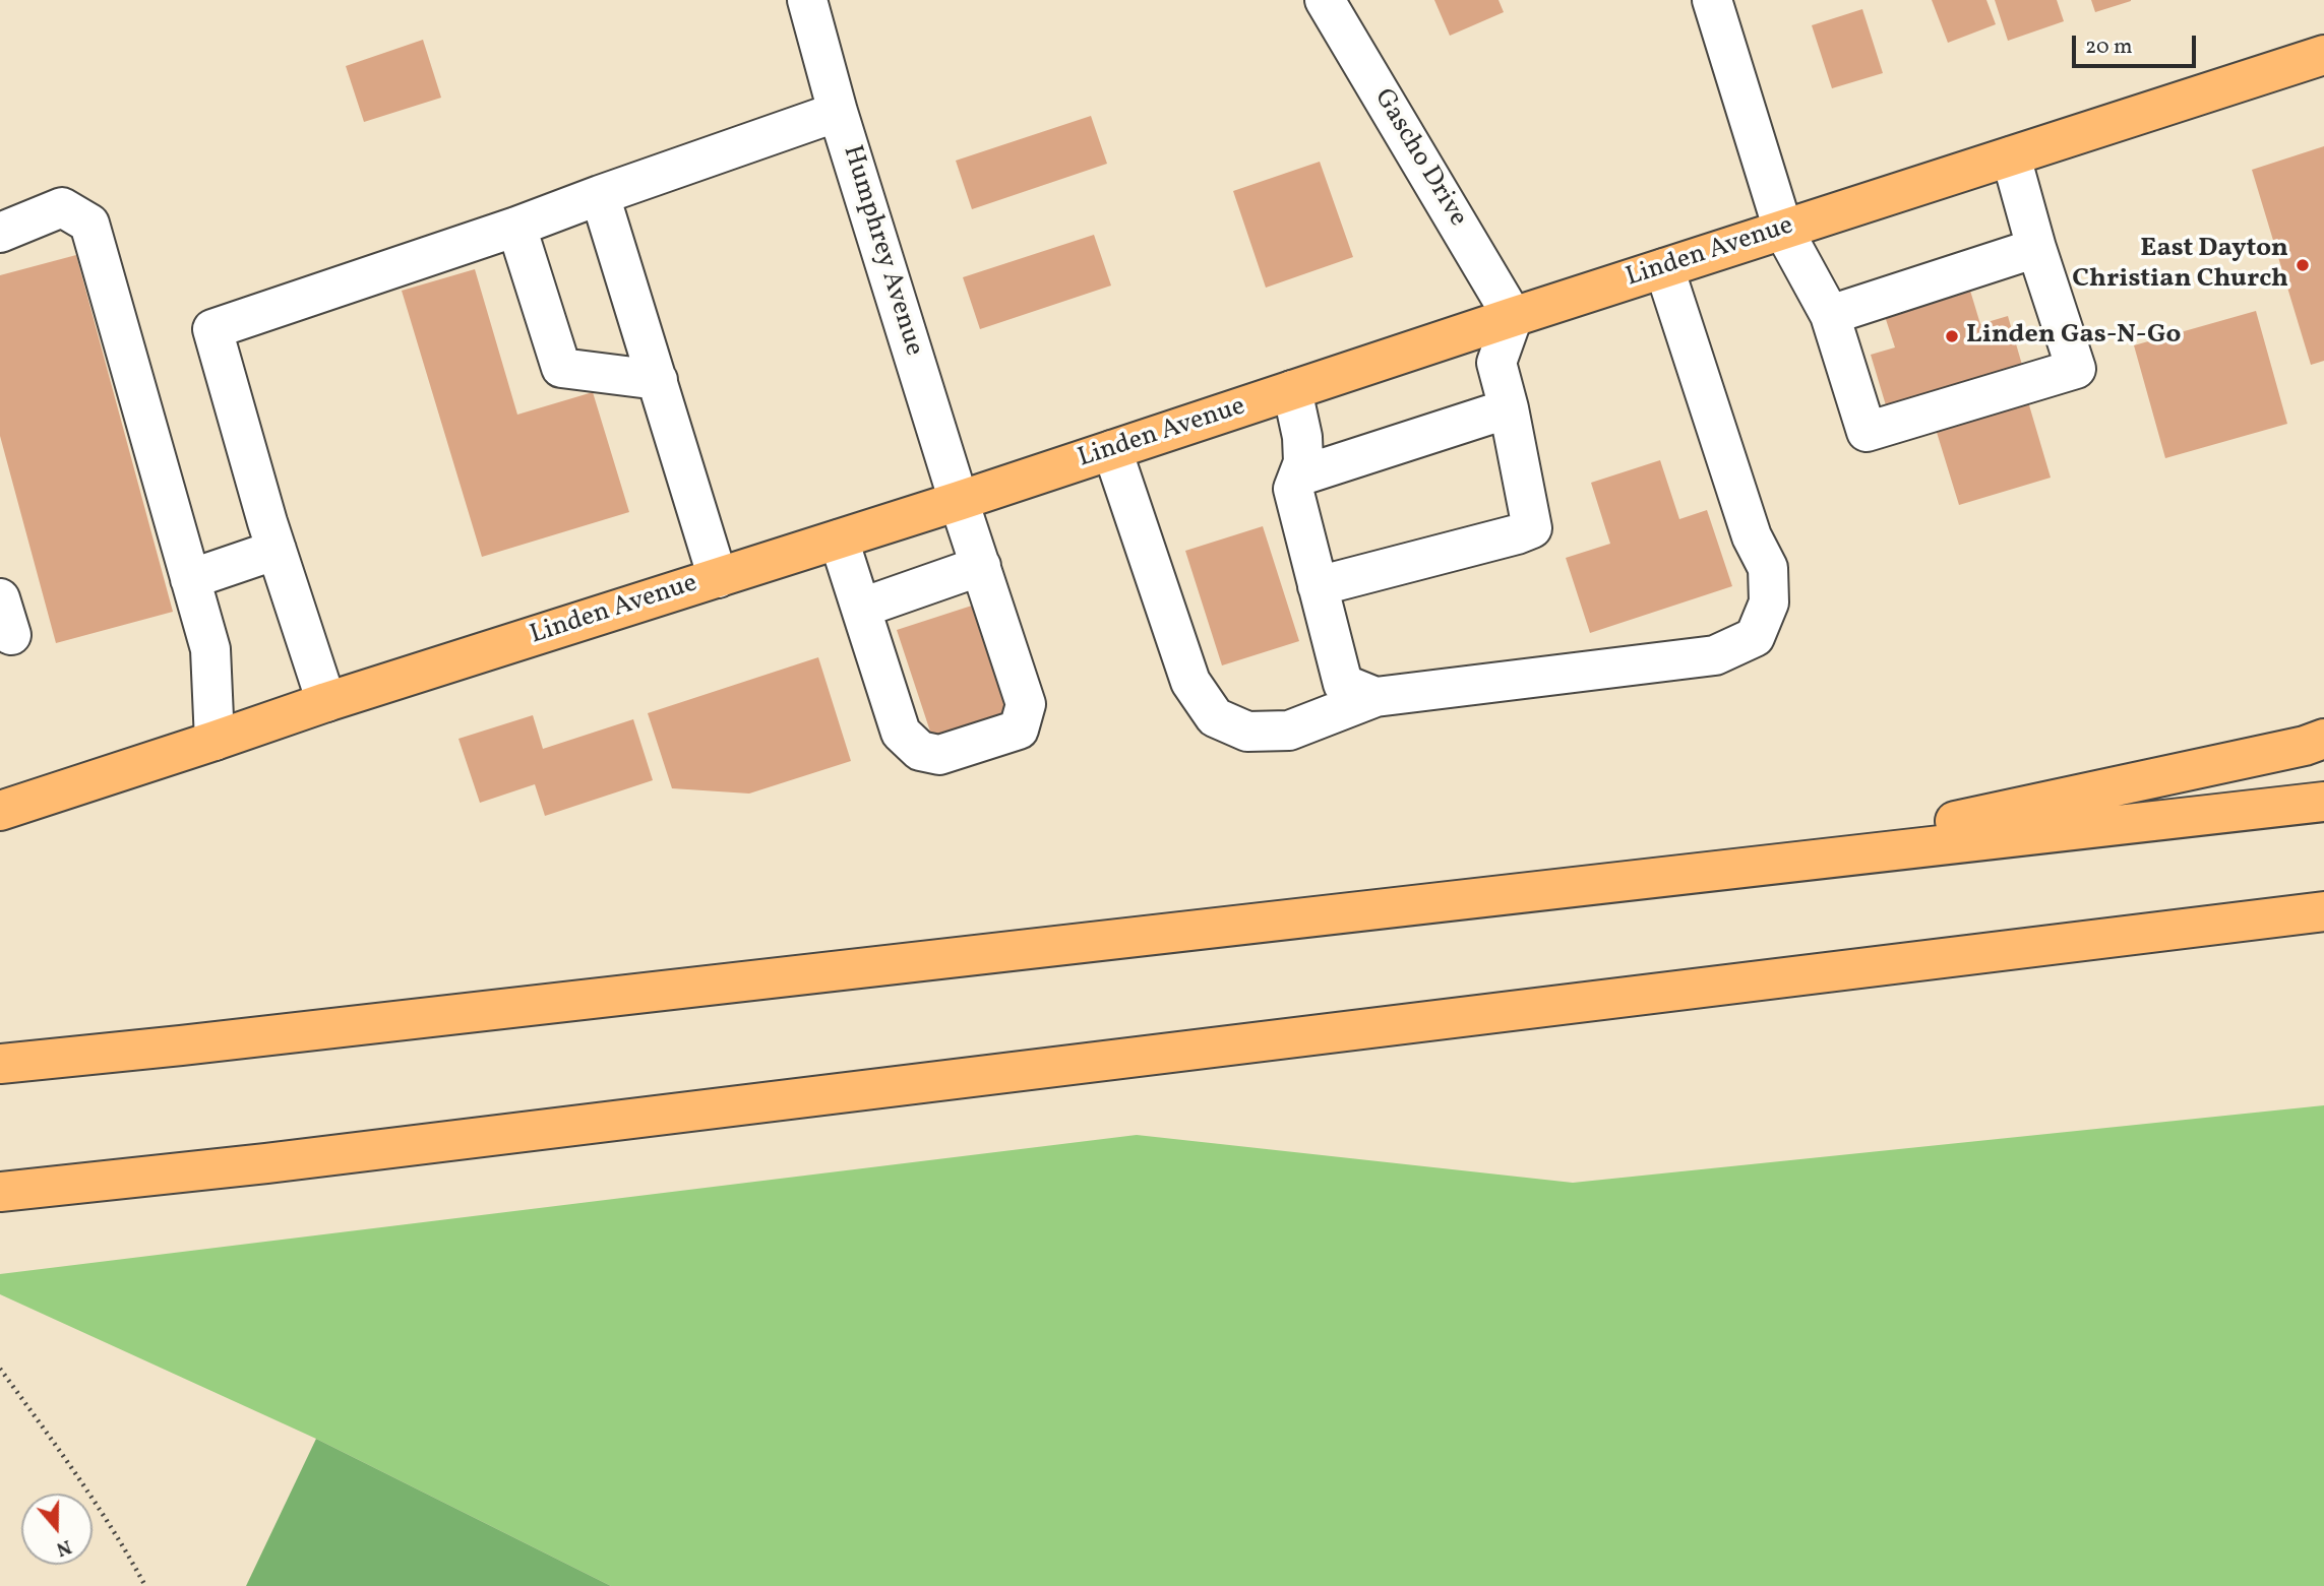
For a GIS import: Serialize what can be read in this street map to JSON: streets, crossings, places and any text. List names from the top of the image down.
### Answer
{
  "streets": {
    "main road": ["Linden Avenue"],
    "street": ["Gascho Drive", "Humphrey Avenue"]
  },
  "crossings": [
    ["Gascho Drive", "Linden Avenue"],
    ["Humphrey Avenue", "Linden Avenue"]
  ],
  "places": ["East Dayton Christian Church", "Linden Gas-N-Go"],
  "scale_bar": "20 m",
  "north": "bottom"
}
